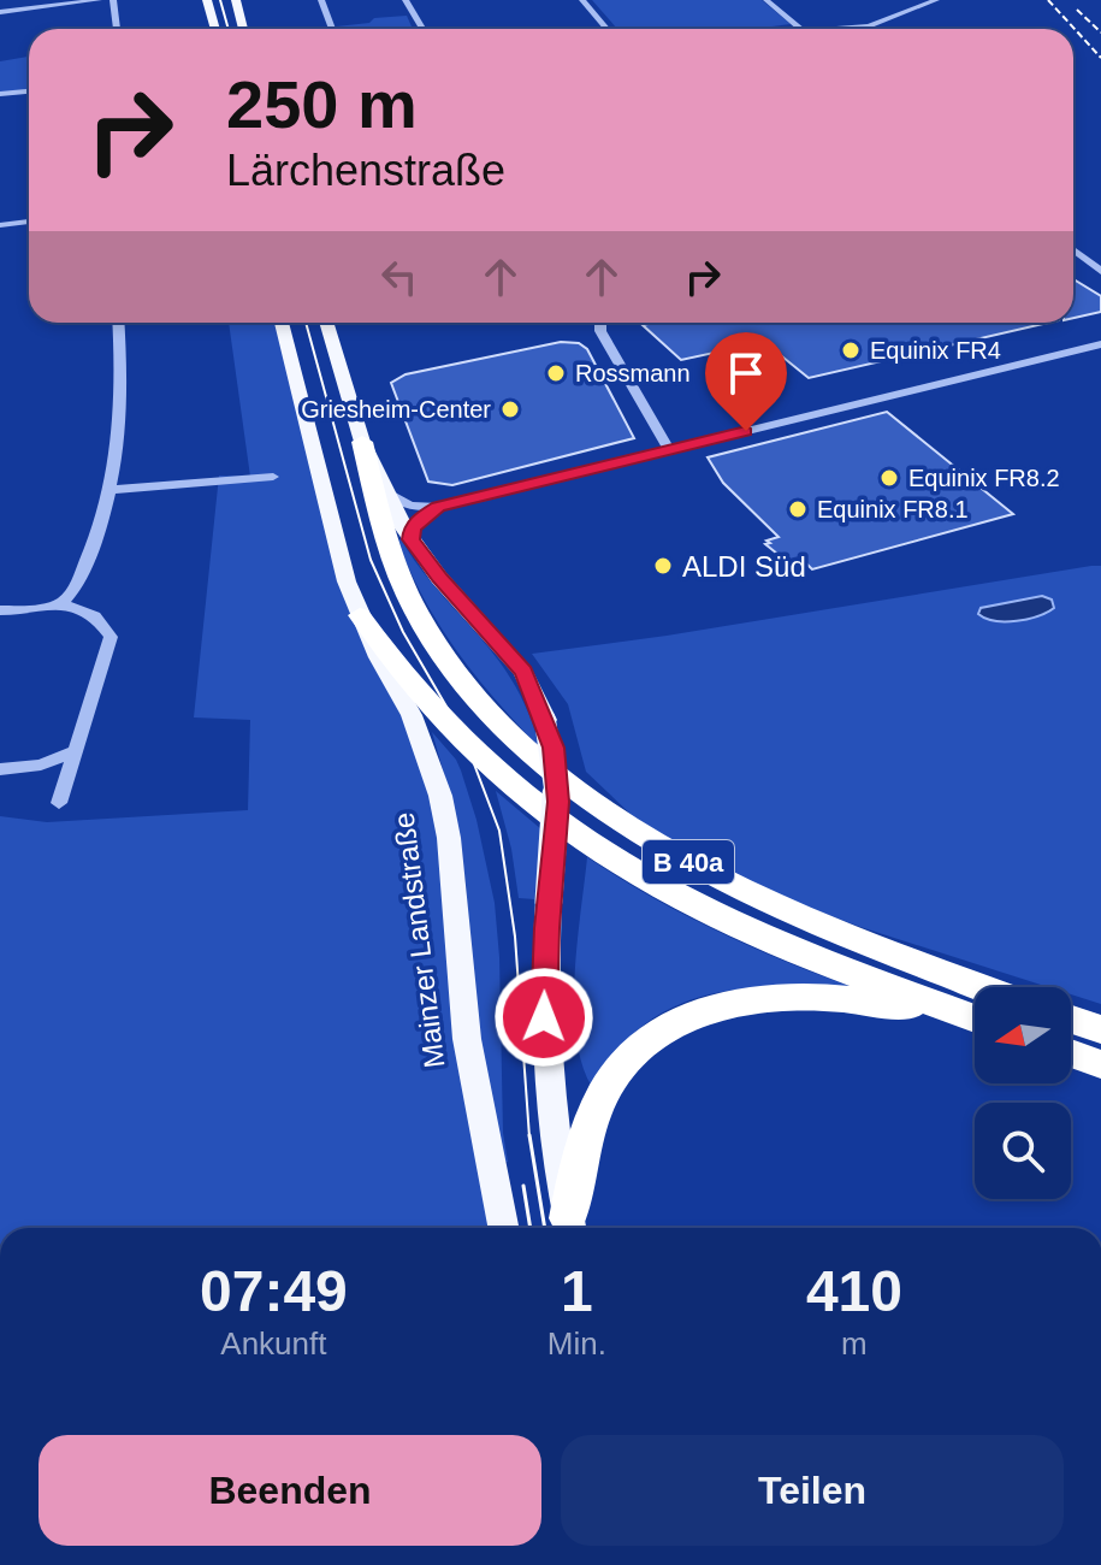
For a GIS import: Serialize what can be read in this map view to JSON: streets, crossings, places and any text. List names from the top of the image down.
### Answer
{
  "streets": {
    "highway": ["B 40a"],
    "main road": ["Mainzer Landstraße"]
  },
  "crossings": [
    ["B 40a", "Mainzer Landstraße"]
  ],
  "places": [
    "Equinix FR4",
    "Rossmann",
    "Griesheim-Center",
    "Equinix FR8.2",
    "Equinix FR8.1",
    "ALDI Süd"
  ],
  "north": "left",
  "page": {
    "turn": ["250 m", "Lärchenstraße"],
    "eta": [
      "07:49",
      "Ankunft",
      "1",
      "Min.",
      "410",
      "m"
    ],
    "buttons": ["Beenden", "Teilen"]
  }
}
